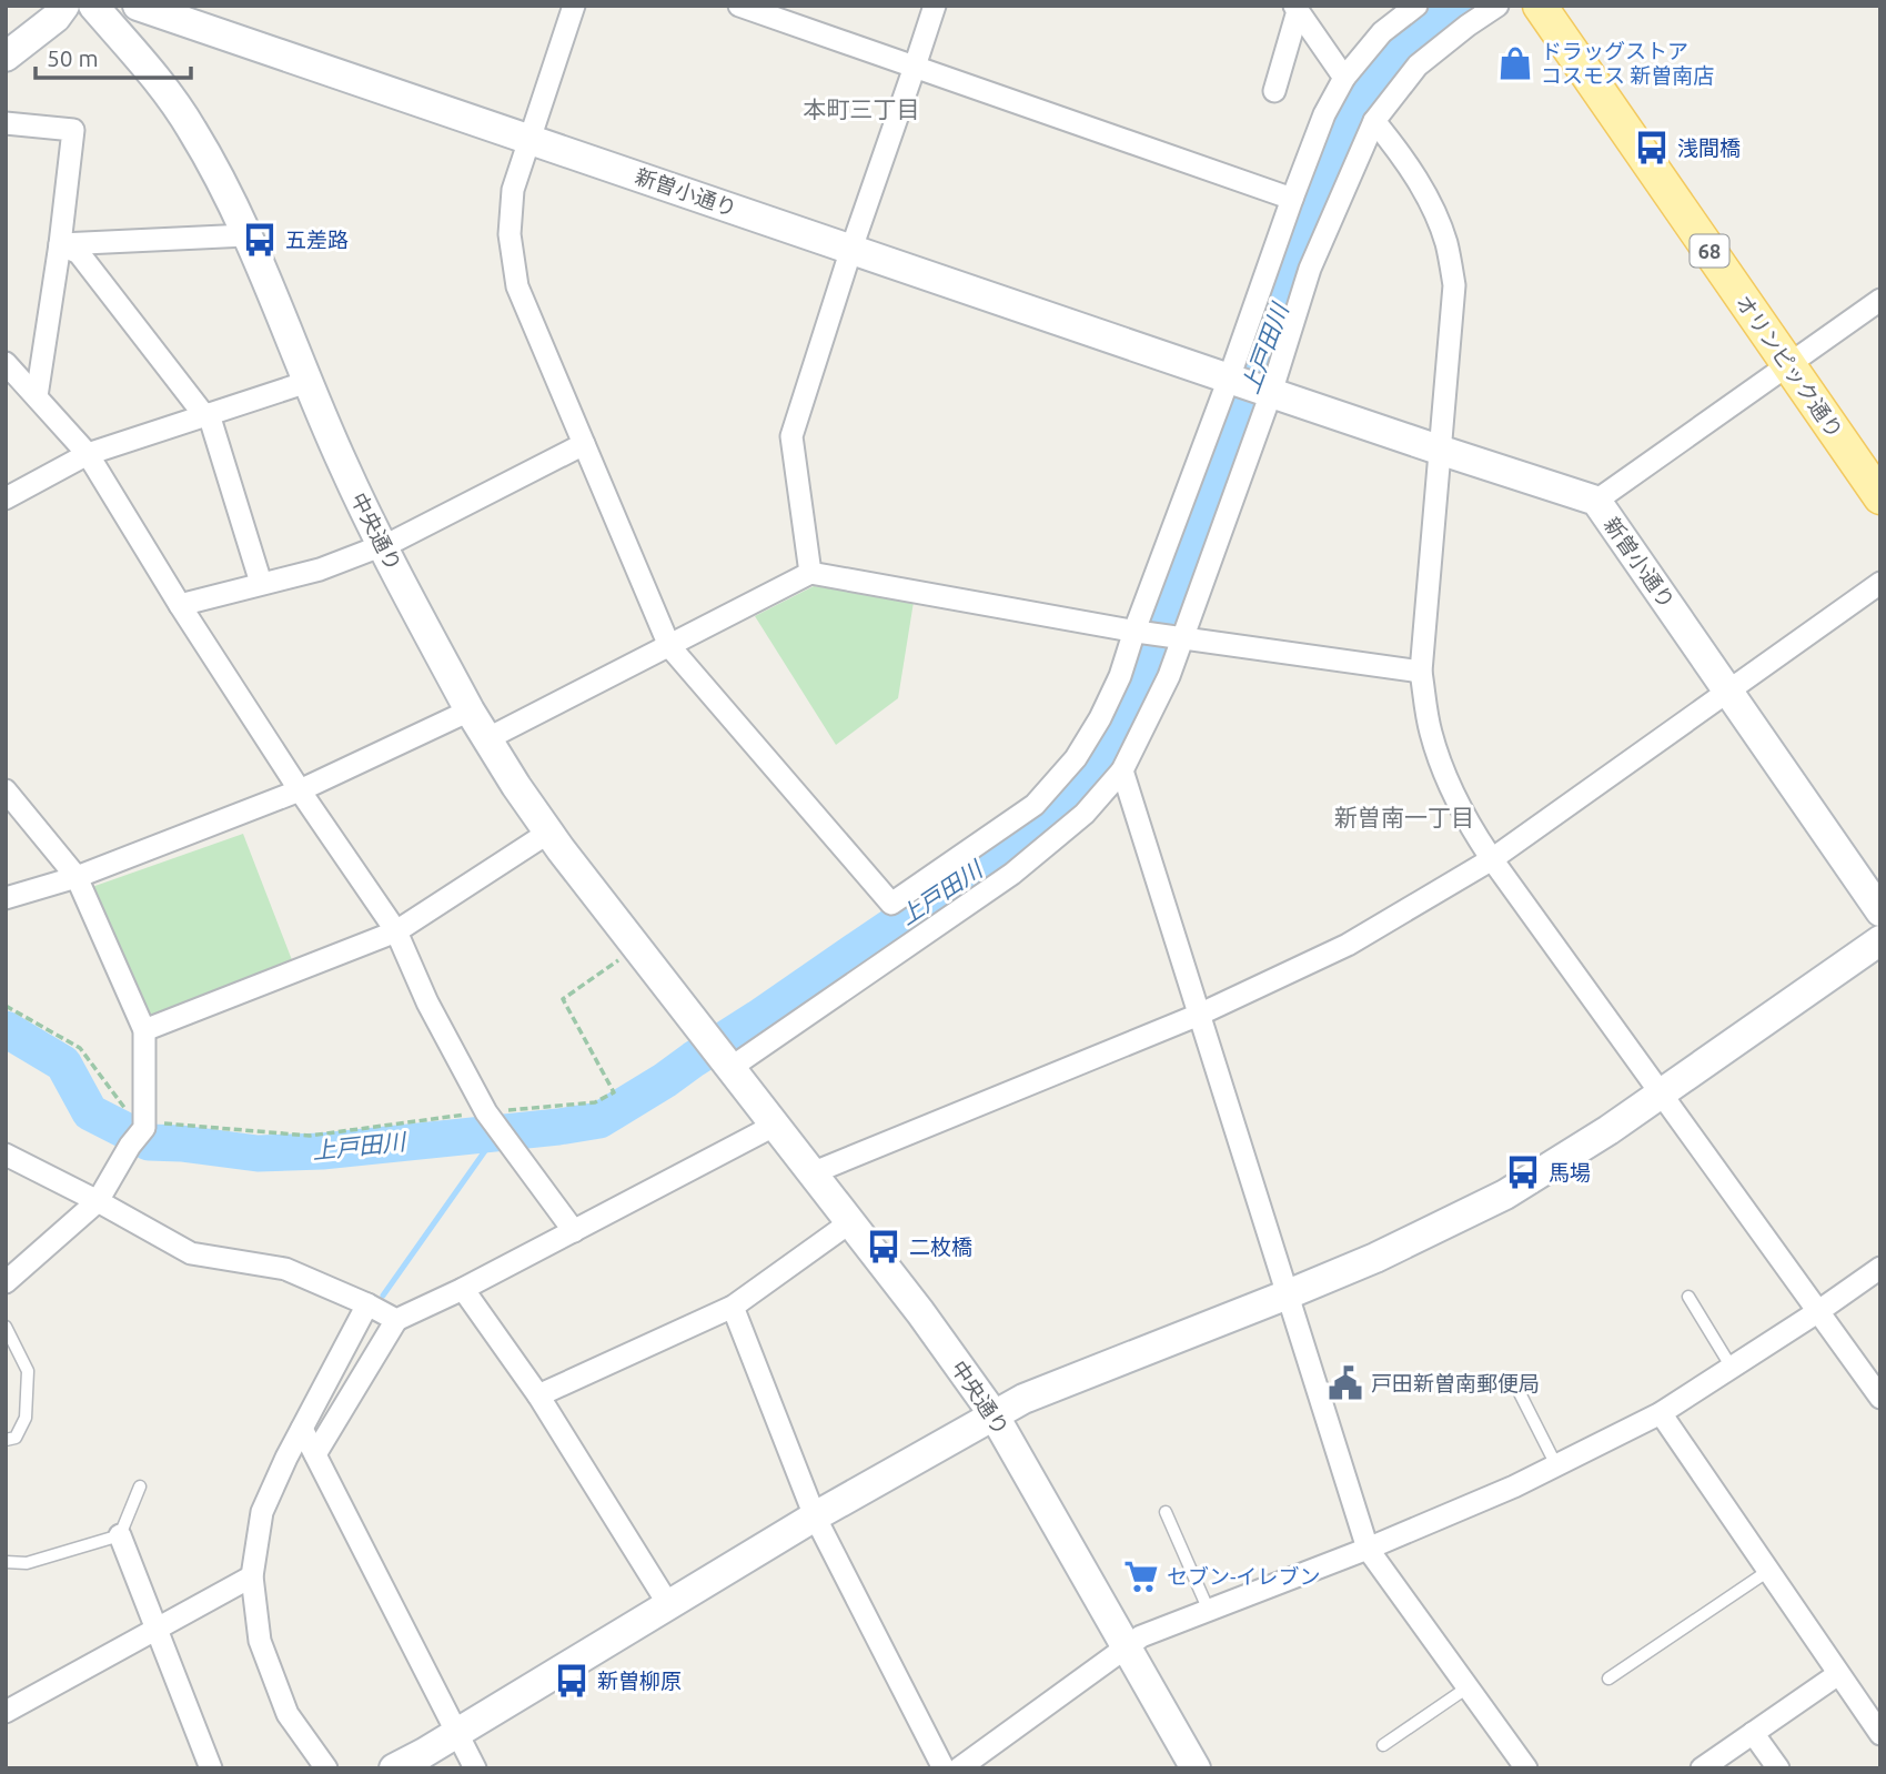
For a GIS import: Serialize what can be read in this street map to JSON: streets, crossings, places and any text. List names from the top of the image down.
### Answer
{
  "streets": {
    "main road": ["68", "オリンピック通り"],
    "street": ["新曽小通り", "中央通り"]
  },
  "districts": ["本町三丁目", "新曽南一丁目"],
  "water": ["上戸田川"],
  "places": {
    "shop": ["ドラッグストア コスモス 新曽南店"],
    "bus stop": [
      "浅間橋",
      "五差路",
      "馬場",
      "二枚橋",
      "新曽柳原"
    ],
    "public building": ["戸田新曽南郵便局"],
    "supermarket": ["セブン-イレブン"]
  },
  "scale_bar": "50 m"
}
